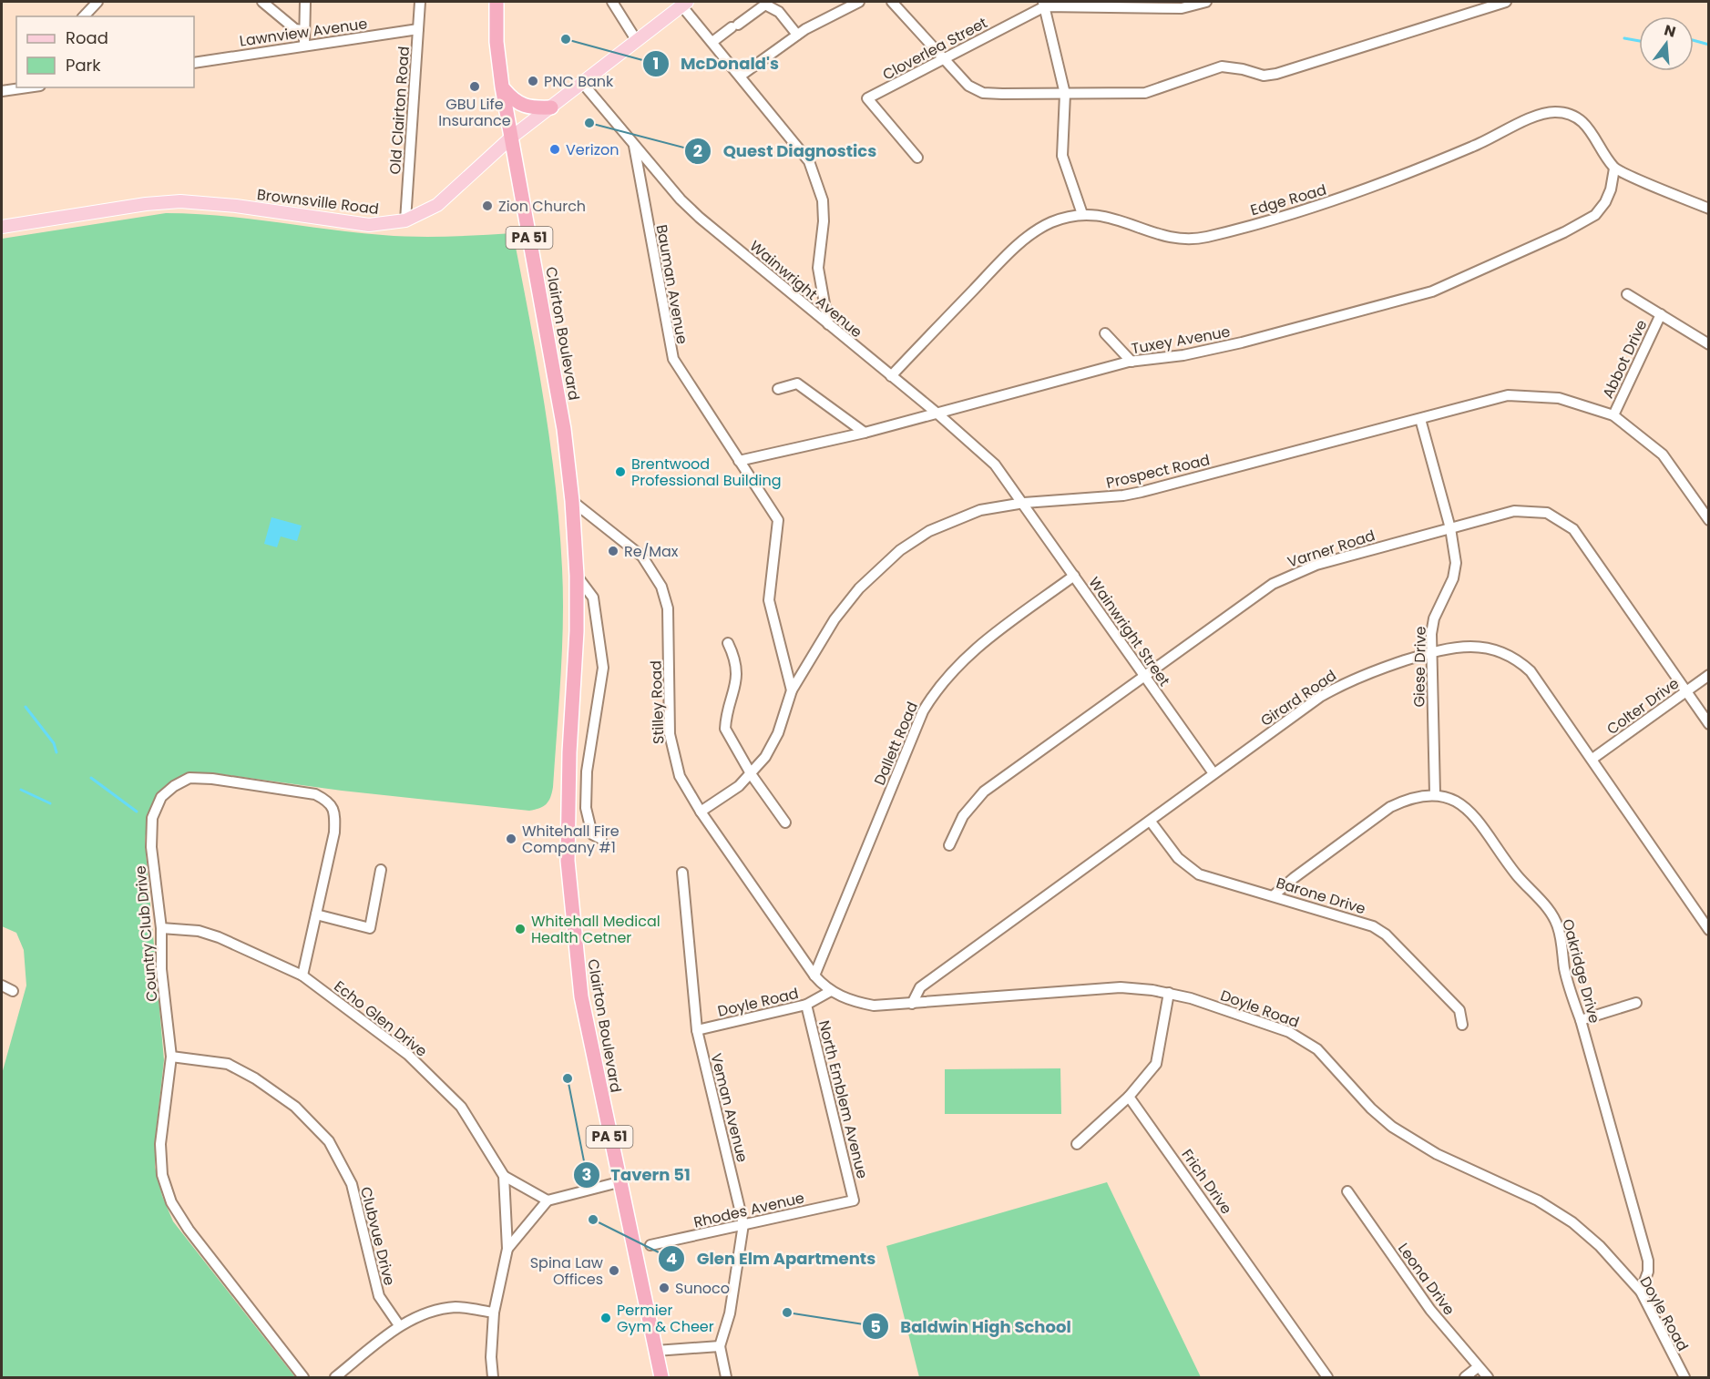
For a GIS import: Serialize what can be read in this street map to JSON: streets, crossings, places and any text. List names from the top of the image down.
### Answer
{
  "streets": {
    "highway": ["PA 51", "Clairton Boulevard"],
    "main road": ["Brownsville Road"],
    "street": [
      "Lawnview Avenue",
      "Cloverlea Street",
      "Old Clairton Road",
      "Edge Road",
      "Bauman Avenue",
      "Wainwright Avenue",
      "Tuxey Avenue",
      "Abbot Drive",
      "Prospect Road",
      "Varner Road",
      "Wainwright Street",
      "Giese Drive",
      "Girard Road",
      "Stilley Road",
      "Colter Drive",
      "Dallett Road",
      "Barone Drive",
      "Country Club Drive",
      "Oakridge Drive",
      "Doyle Road",
      "Echo Glen Drive",
      "North Emblem Avenue",
      "Veman Avenue",
      "Frich Drive",
      "Rhodes Avenue",
      "Clubvue Drive",
      "Leona Drive"
    ]
  },
  "crossings": [
    ["Lawnview Avenue", "Old Clairton Road"],
    ["Old Clairton Road", "Brownsville Road"],
    ["Edge Road", "Wainwright Avenue"],
    ["Edge Road", "Tuxey Avenue"],
    ["Brownsville Road", "Wainwright Avenue"],
    ["Brownsville Road", "Clairton Boulevard"],
    ["Bauman Avenue", "Wainwright Avenue"],
    ["Bauman Avenue", "Tuxey Avenue"],
    ["Bauman Avenue", "Prospect Road"],
    ["Wainwright Avenue", "Tuxey Avenue"],
    ["Wainwright Avenue", "Prospect Road"],
    ["Wainwright Avenue", "Wainwright Street"],
    ["Clairton Boulevard", "Stilley Road"],
    ["Abbot Drive", "Prospect Road"],
    ["Prospect Road", "Wainwright Street"],
    ["Prospect Road", "Giese Drive"],
    ["Prospect Road", "Stilley Road"],
    ["Varner Road", "Wainwright Street"],
    ["Varner Road", "Giese Drive"],
    ["Varner Road", "Colter Drive"],
    ["Wainwright Street", "Girard Road"],
    ["Wainwright Street", "Dallett Road"],
    ["Giese Drive", "Girard Road"],
    ["Giese Drive", "Oakridge Drive"],
    ["Girard Road", "Colter Drive"],
    ["Girard Road", "Barone Drive"],
    ["Girard Road", "Doyle Road"],
    ["Stilley Road", "Dallett Road"],
    ["Stilley Road", "Doyle Road"],
    ["Country Club Drive", "Echo Glen Drive"],
    ["Country Club Drive", "Clubvue Drive"],
    ["Oakridge Drive", "Doyle Road"],
    ["Doyle Road", "North Emblem Avenue"],
    ["Doyle Road", "Veman Avenue"],
    ["North Emblem Avenue", "Rhodes Avenue"],
    ["Veman Avenue", "Rhodes Avenue"]
  ],
  "places": [
    "McDonald's",
    "PNC Bank",
    "GBU Life Insurance",
    "Quest Diagnostics",
    "Verizon",
    "Zion Church",
    "Brentwood Professional Building",
    "Re/Max",
    "Whitehall Fire Company #1",
    "Whitehall Medical Health Cetner",
    "Tavern 51",
    "Glen Elm Apartments",
    "Spina Law Offices",
    "Sunoco",
    "Baldwin High School",
    "Permier Gym & Cheer"
  ],
  "legend": ["Road", "Park"],
  "north": "top"
}
